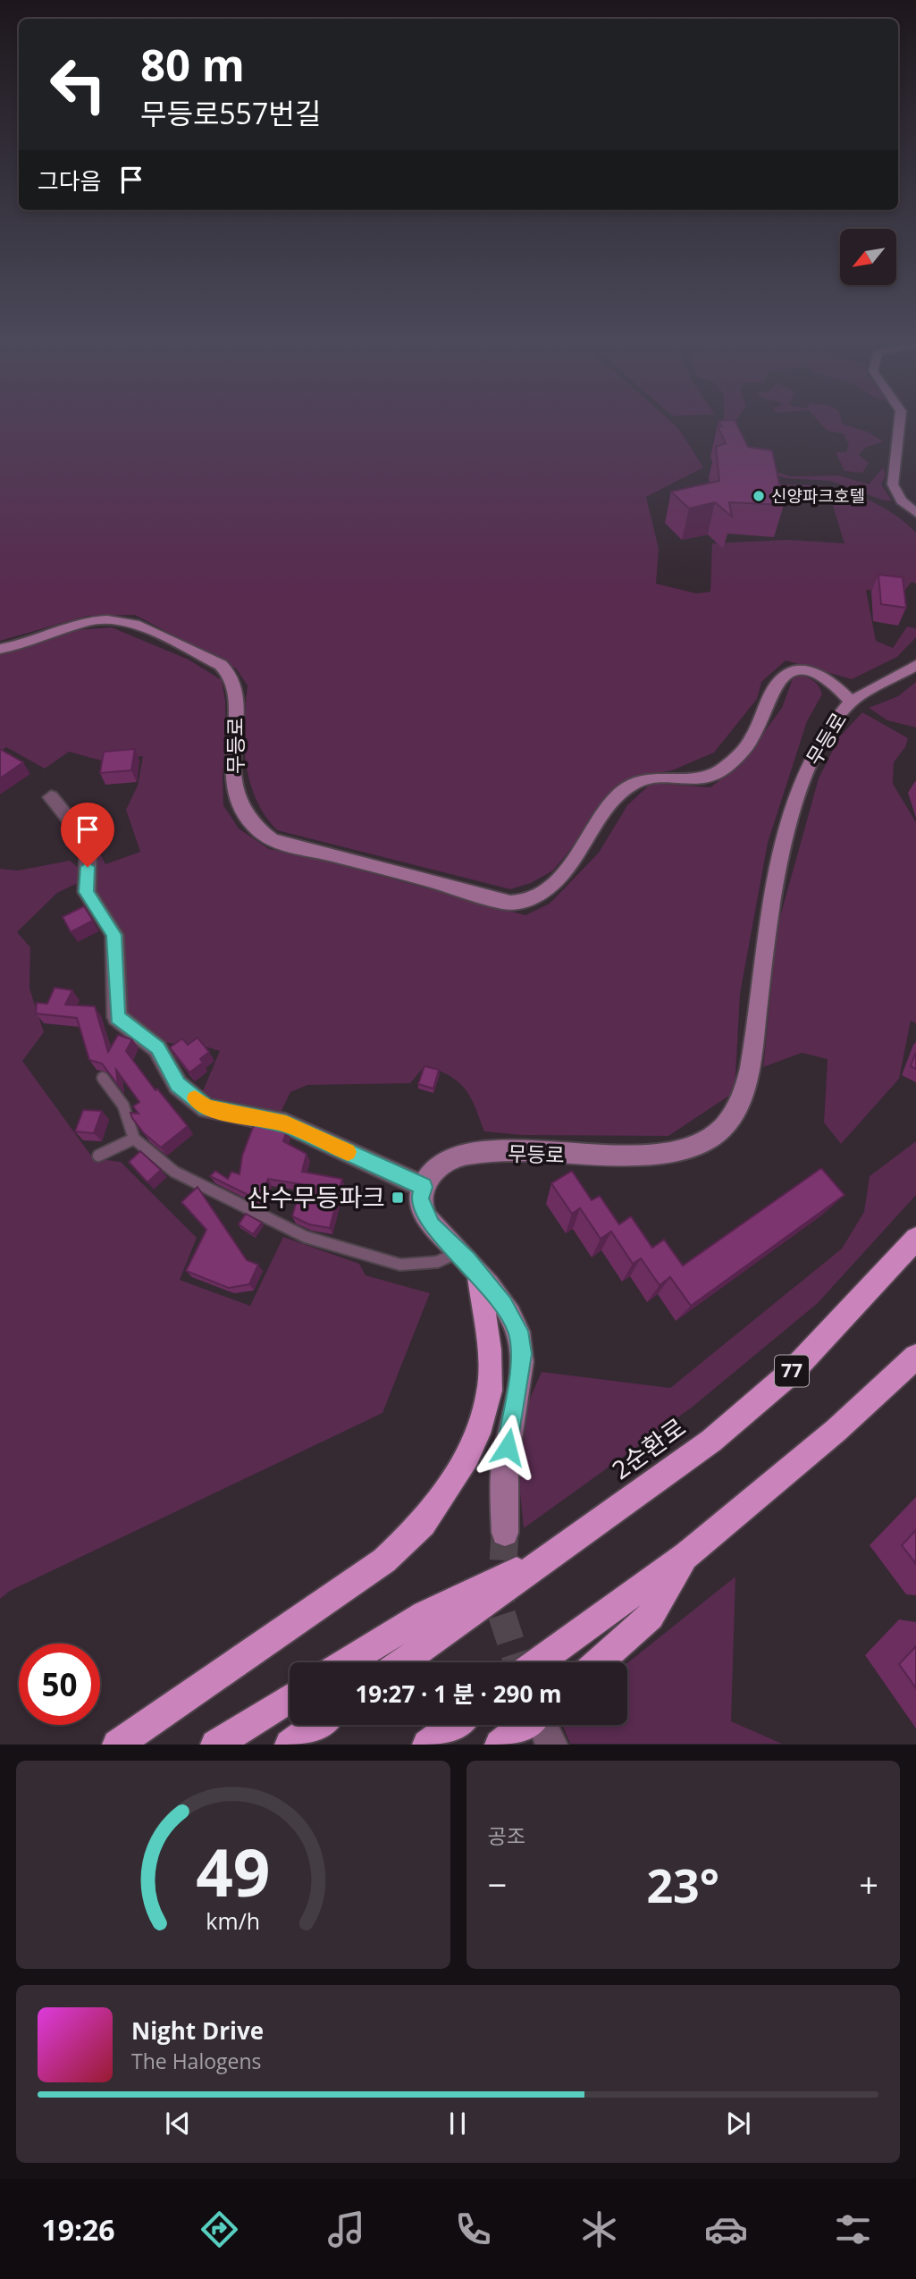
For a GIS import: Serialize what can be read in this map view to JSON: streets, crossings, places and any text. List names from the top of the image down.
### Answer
{
  "streets": {
    "highway": ["77", "2순환로"],
    "main road": ["무등로"]
  },
  "places": {
    "other": ["신양파크호텔"],
    "transit": ["산수무등파크"]
  },
  "north": "bottom left",
  "page": {
    "turn": ["80 m", "무등로557번길"],
    "then": "그다음",
    "limit": "50",
    "trip": "19:27 · 1 분 · 290 m",
    "tile": "공조",
    "heat": ["−", "23°", "+"],
    "song": ["Night Drive", "The Halogens"],
    "tabs": "19:26",
    "gauge": ["49", "km/h"]
  }
}
